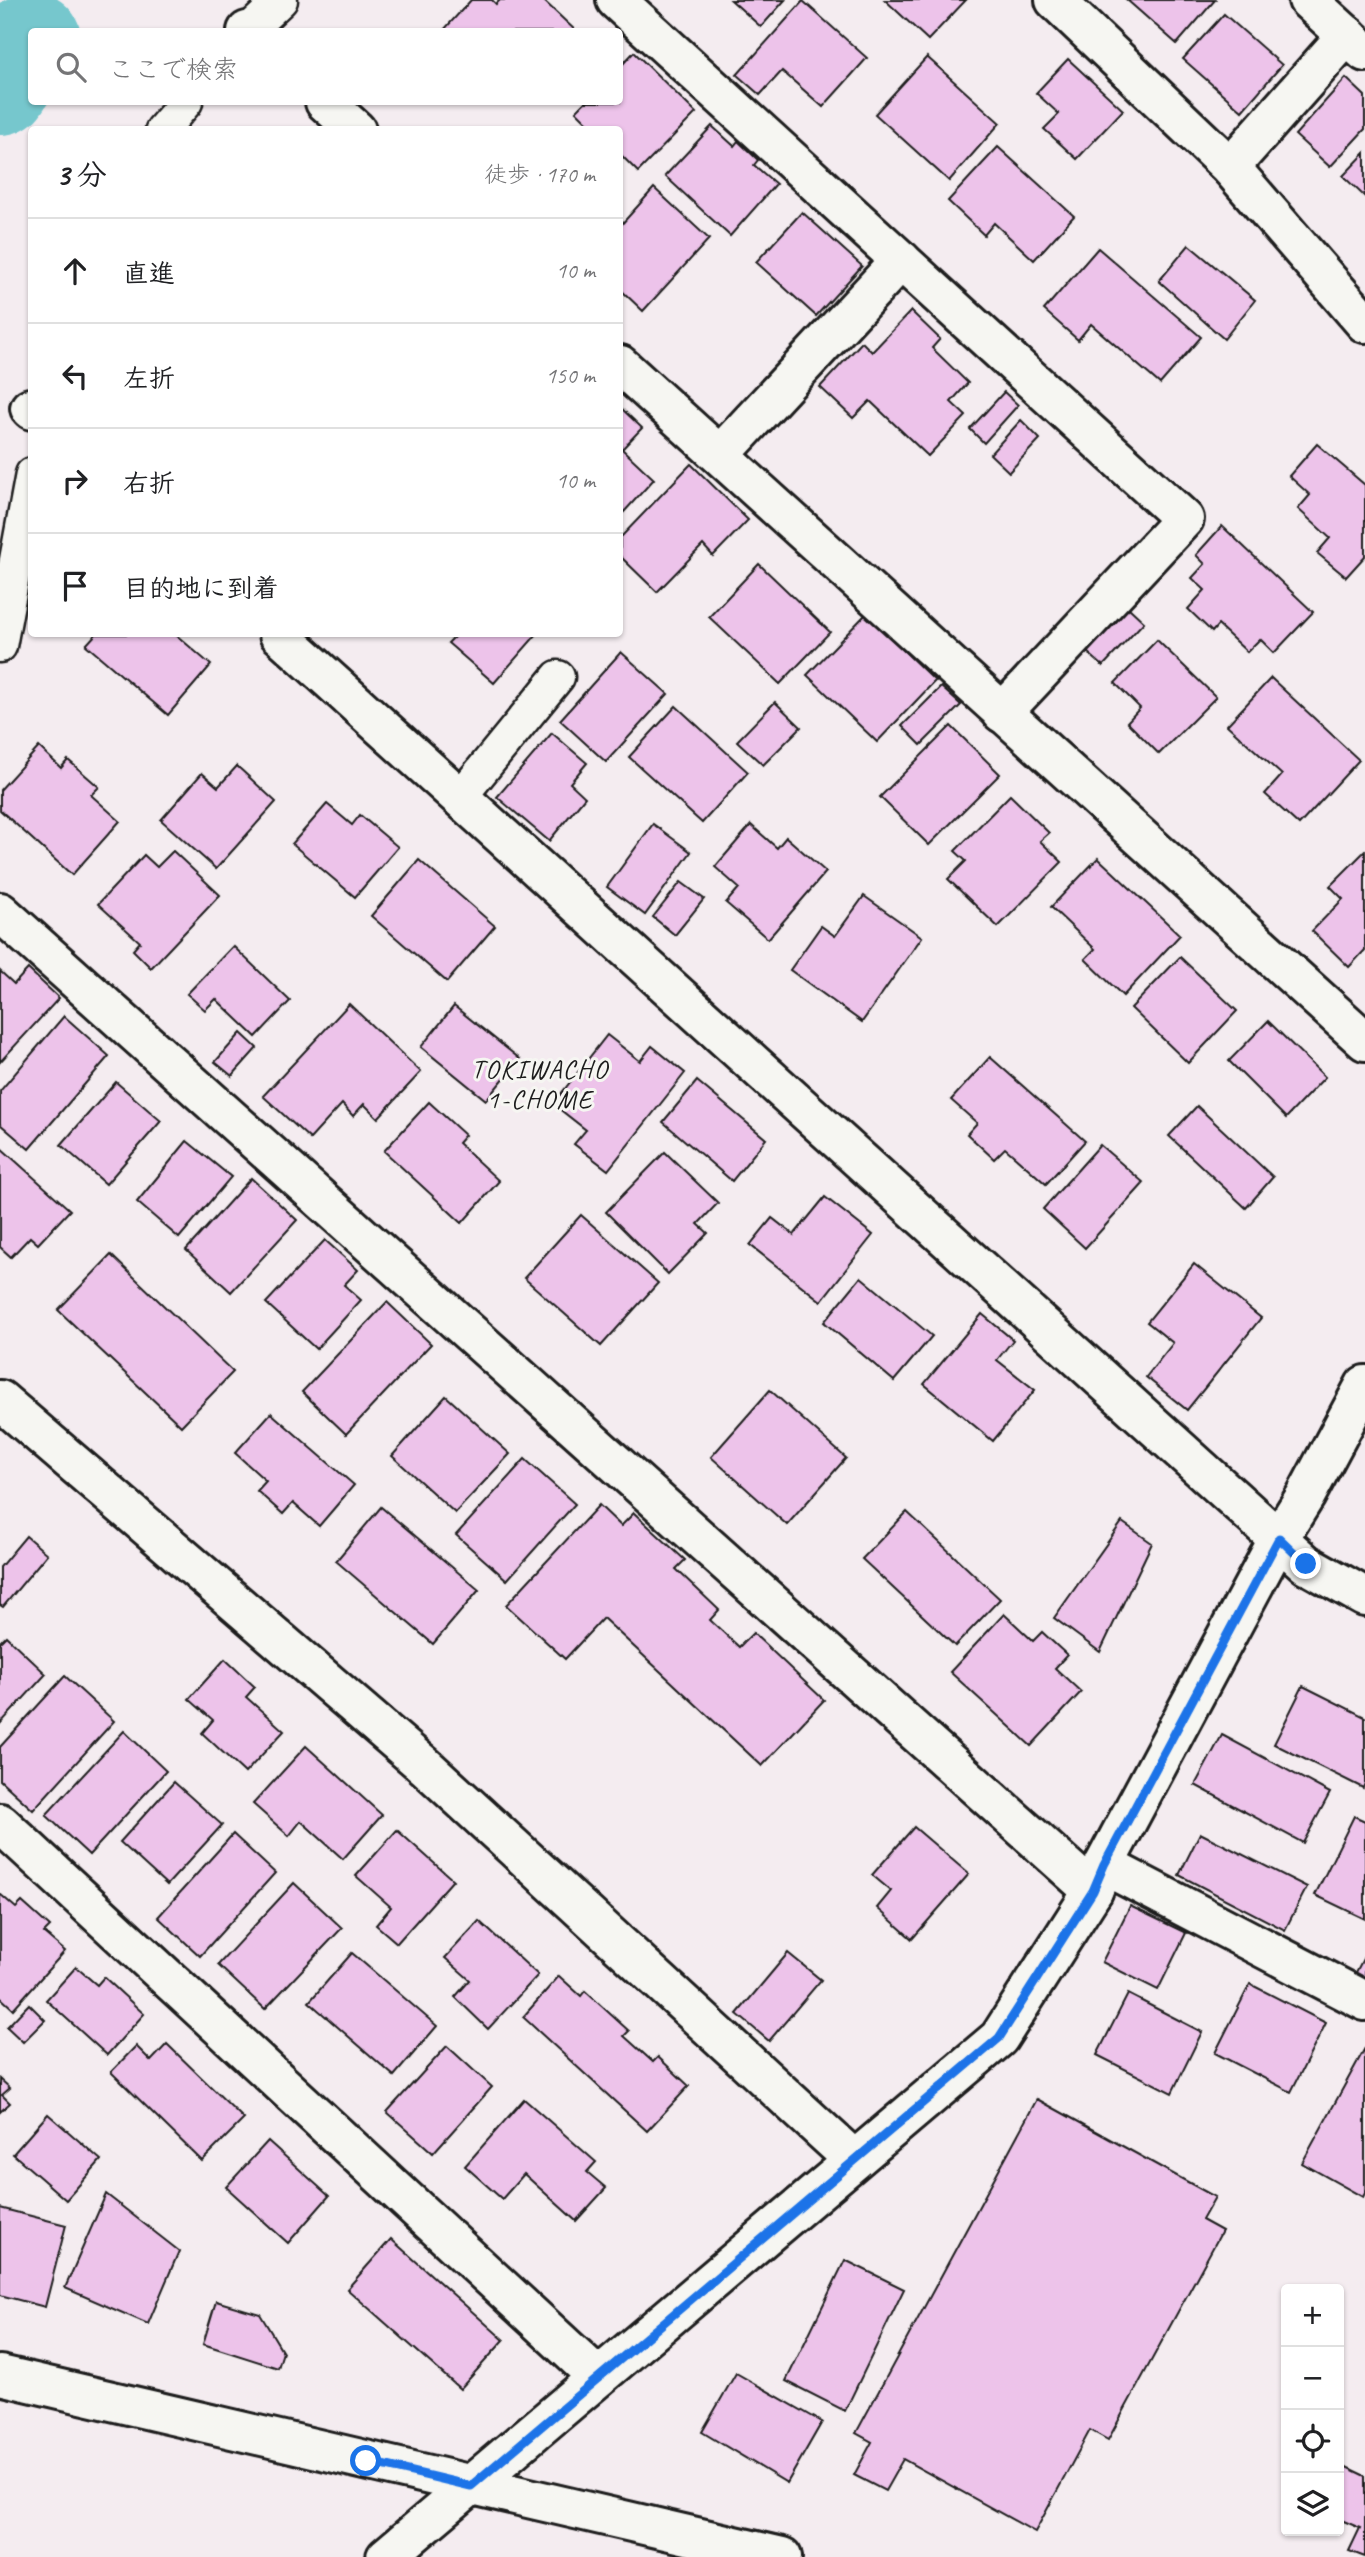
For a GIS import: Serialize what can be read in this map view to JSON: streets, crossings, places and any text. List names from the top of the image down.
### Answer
{
  "districts": ["TOKIWACHO 1-CHOME"],
  "page": {
    "search": "ここで検索",
    "heading": ["3 分", "徒歩 · 170 m"],
    "list": [
      ["直進", "10 m"],
      ["左折", "150 m"],
      ["右折", "10 m"],
      "目的地に到着"
    ],
    "map_buttons": ["+", "−"]
  }
}
